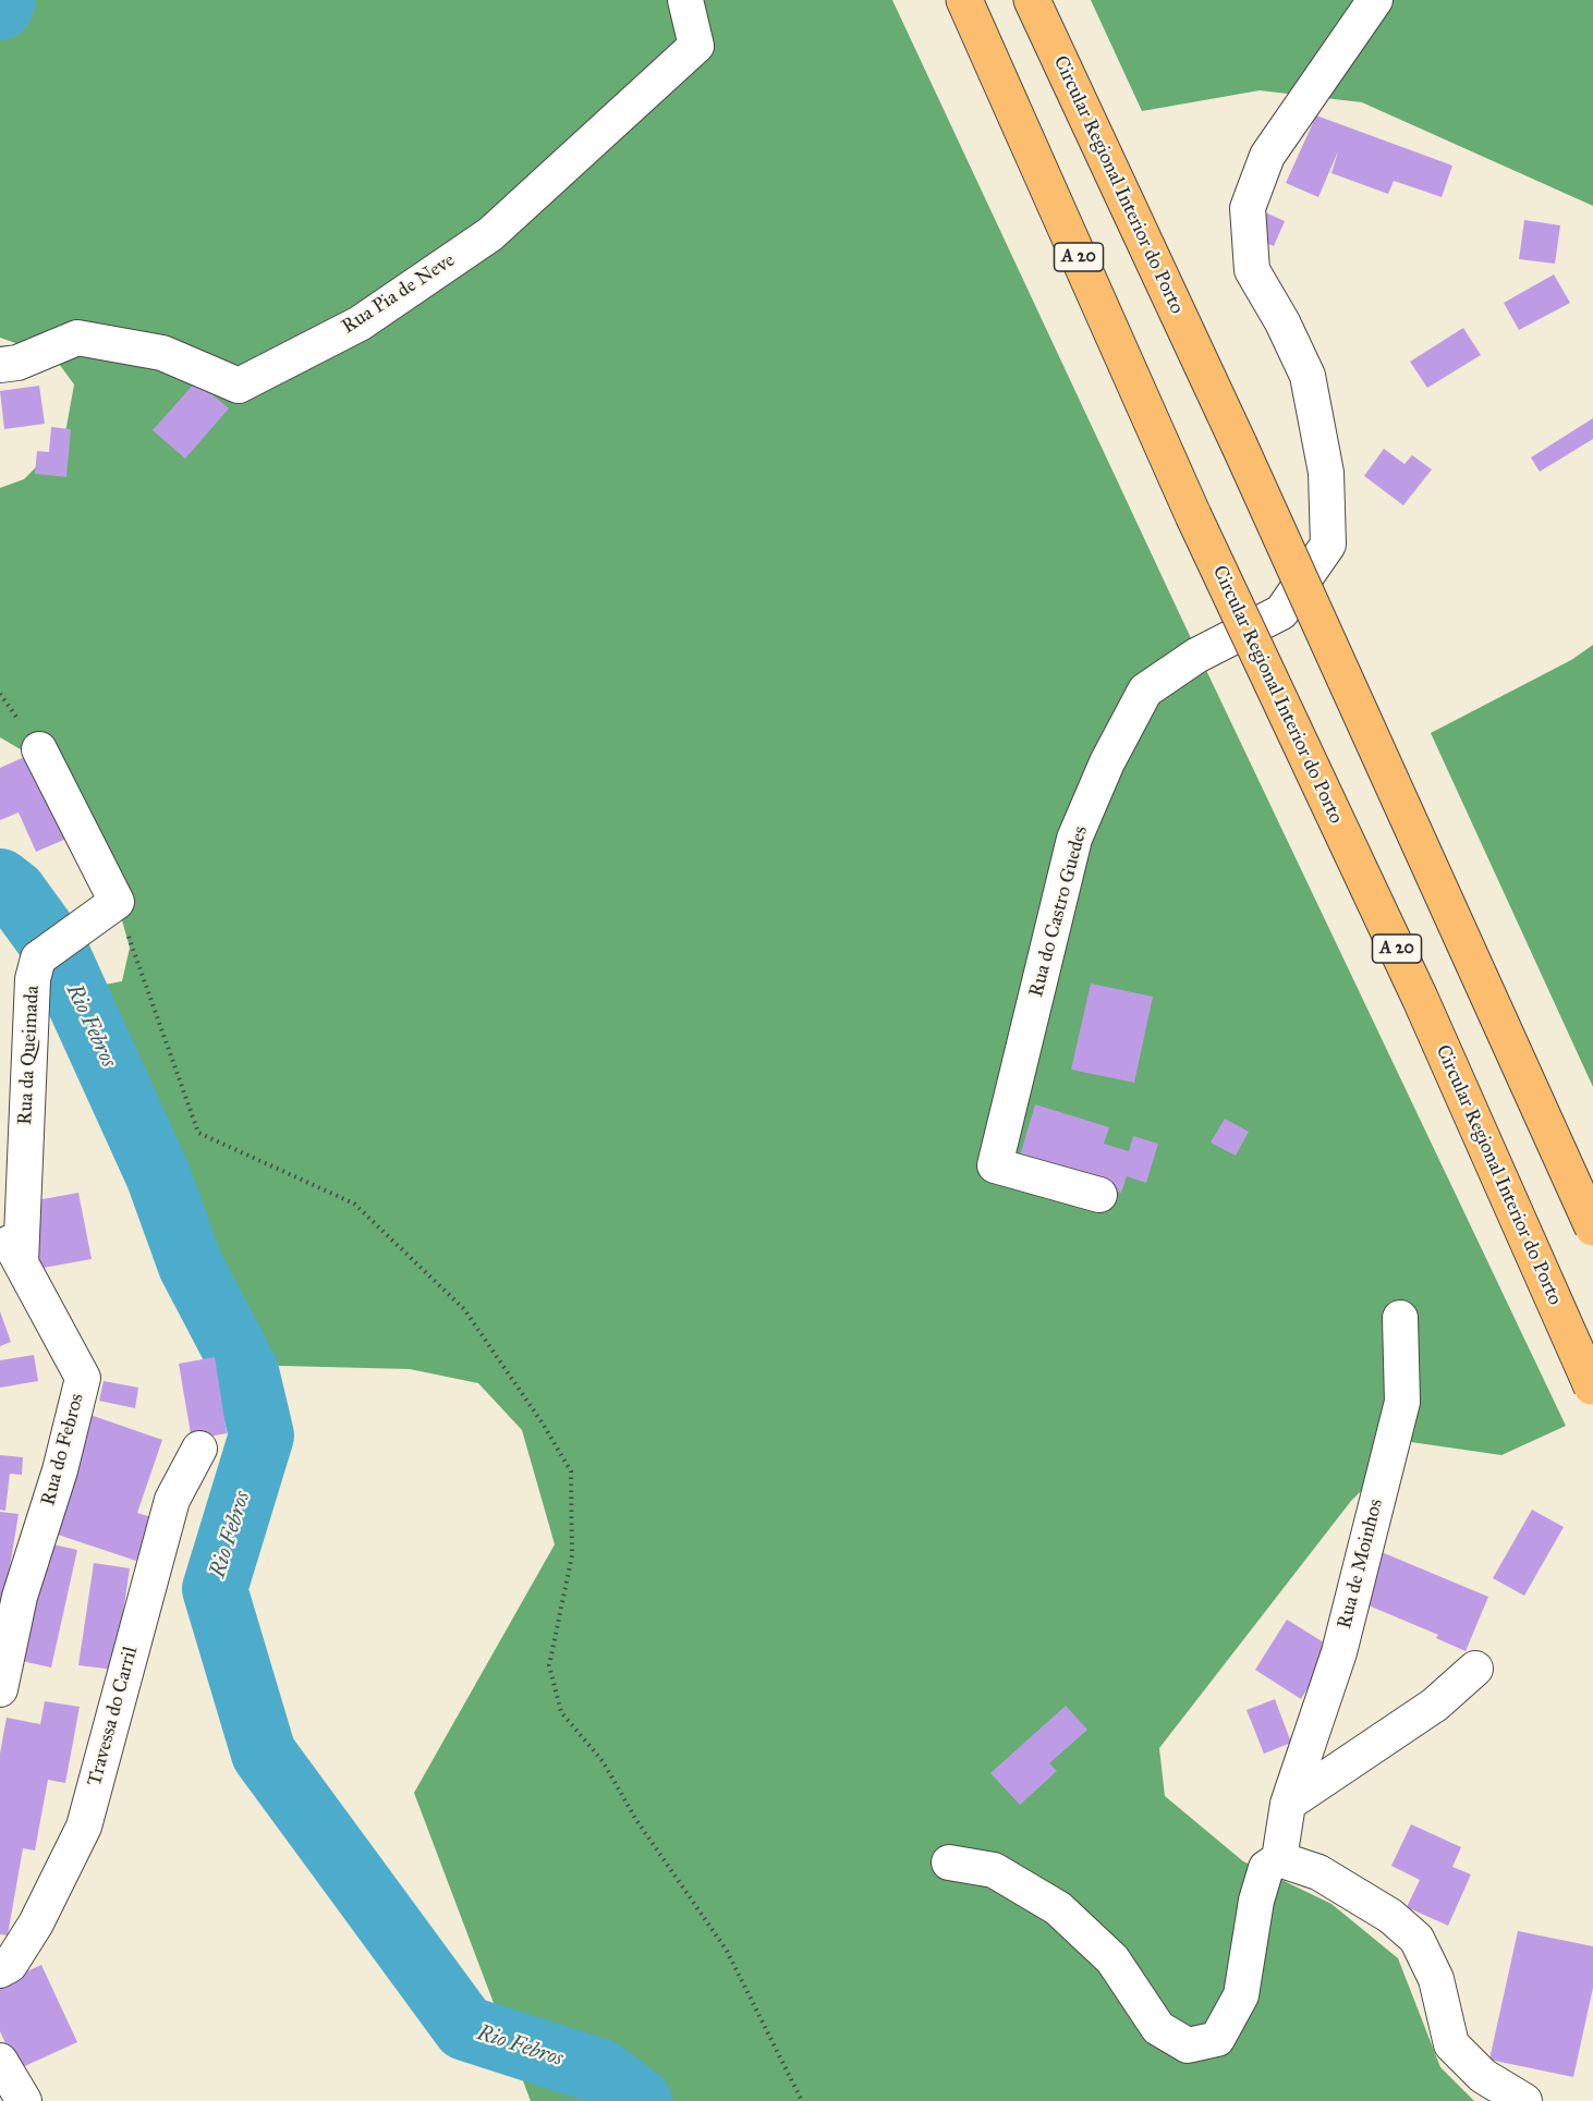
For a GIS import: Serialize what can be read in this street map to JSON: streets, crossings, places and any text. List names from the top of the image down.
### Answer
{
  "streets": {
    "highway": ["Circular Regional Interior do Porto", "A 20"],
    "street": [
      "Rua Pia de Neve",
      "Rua do Castro Guedes",
      "Rua da Queimada",
      "Rua do Febros",
      "Rua de Moinhos",
      "Travessa do Carril"
    ]
  },
  "crossings": [
    ["Rua da Queimada", "Rua do Febros"]
  ],
  "water": ["Rio Febros"]
}
